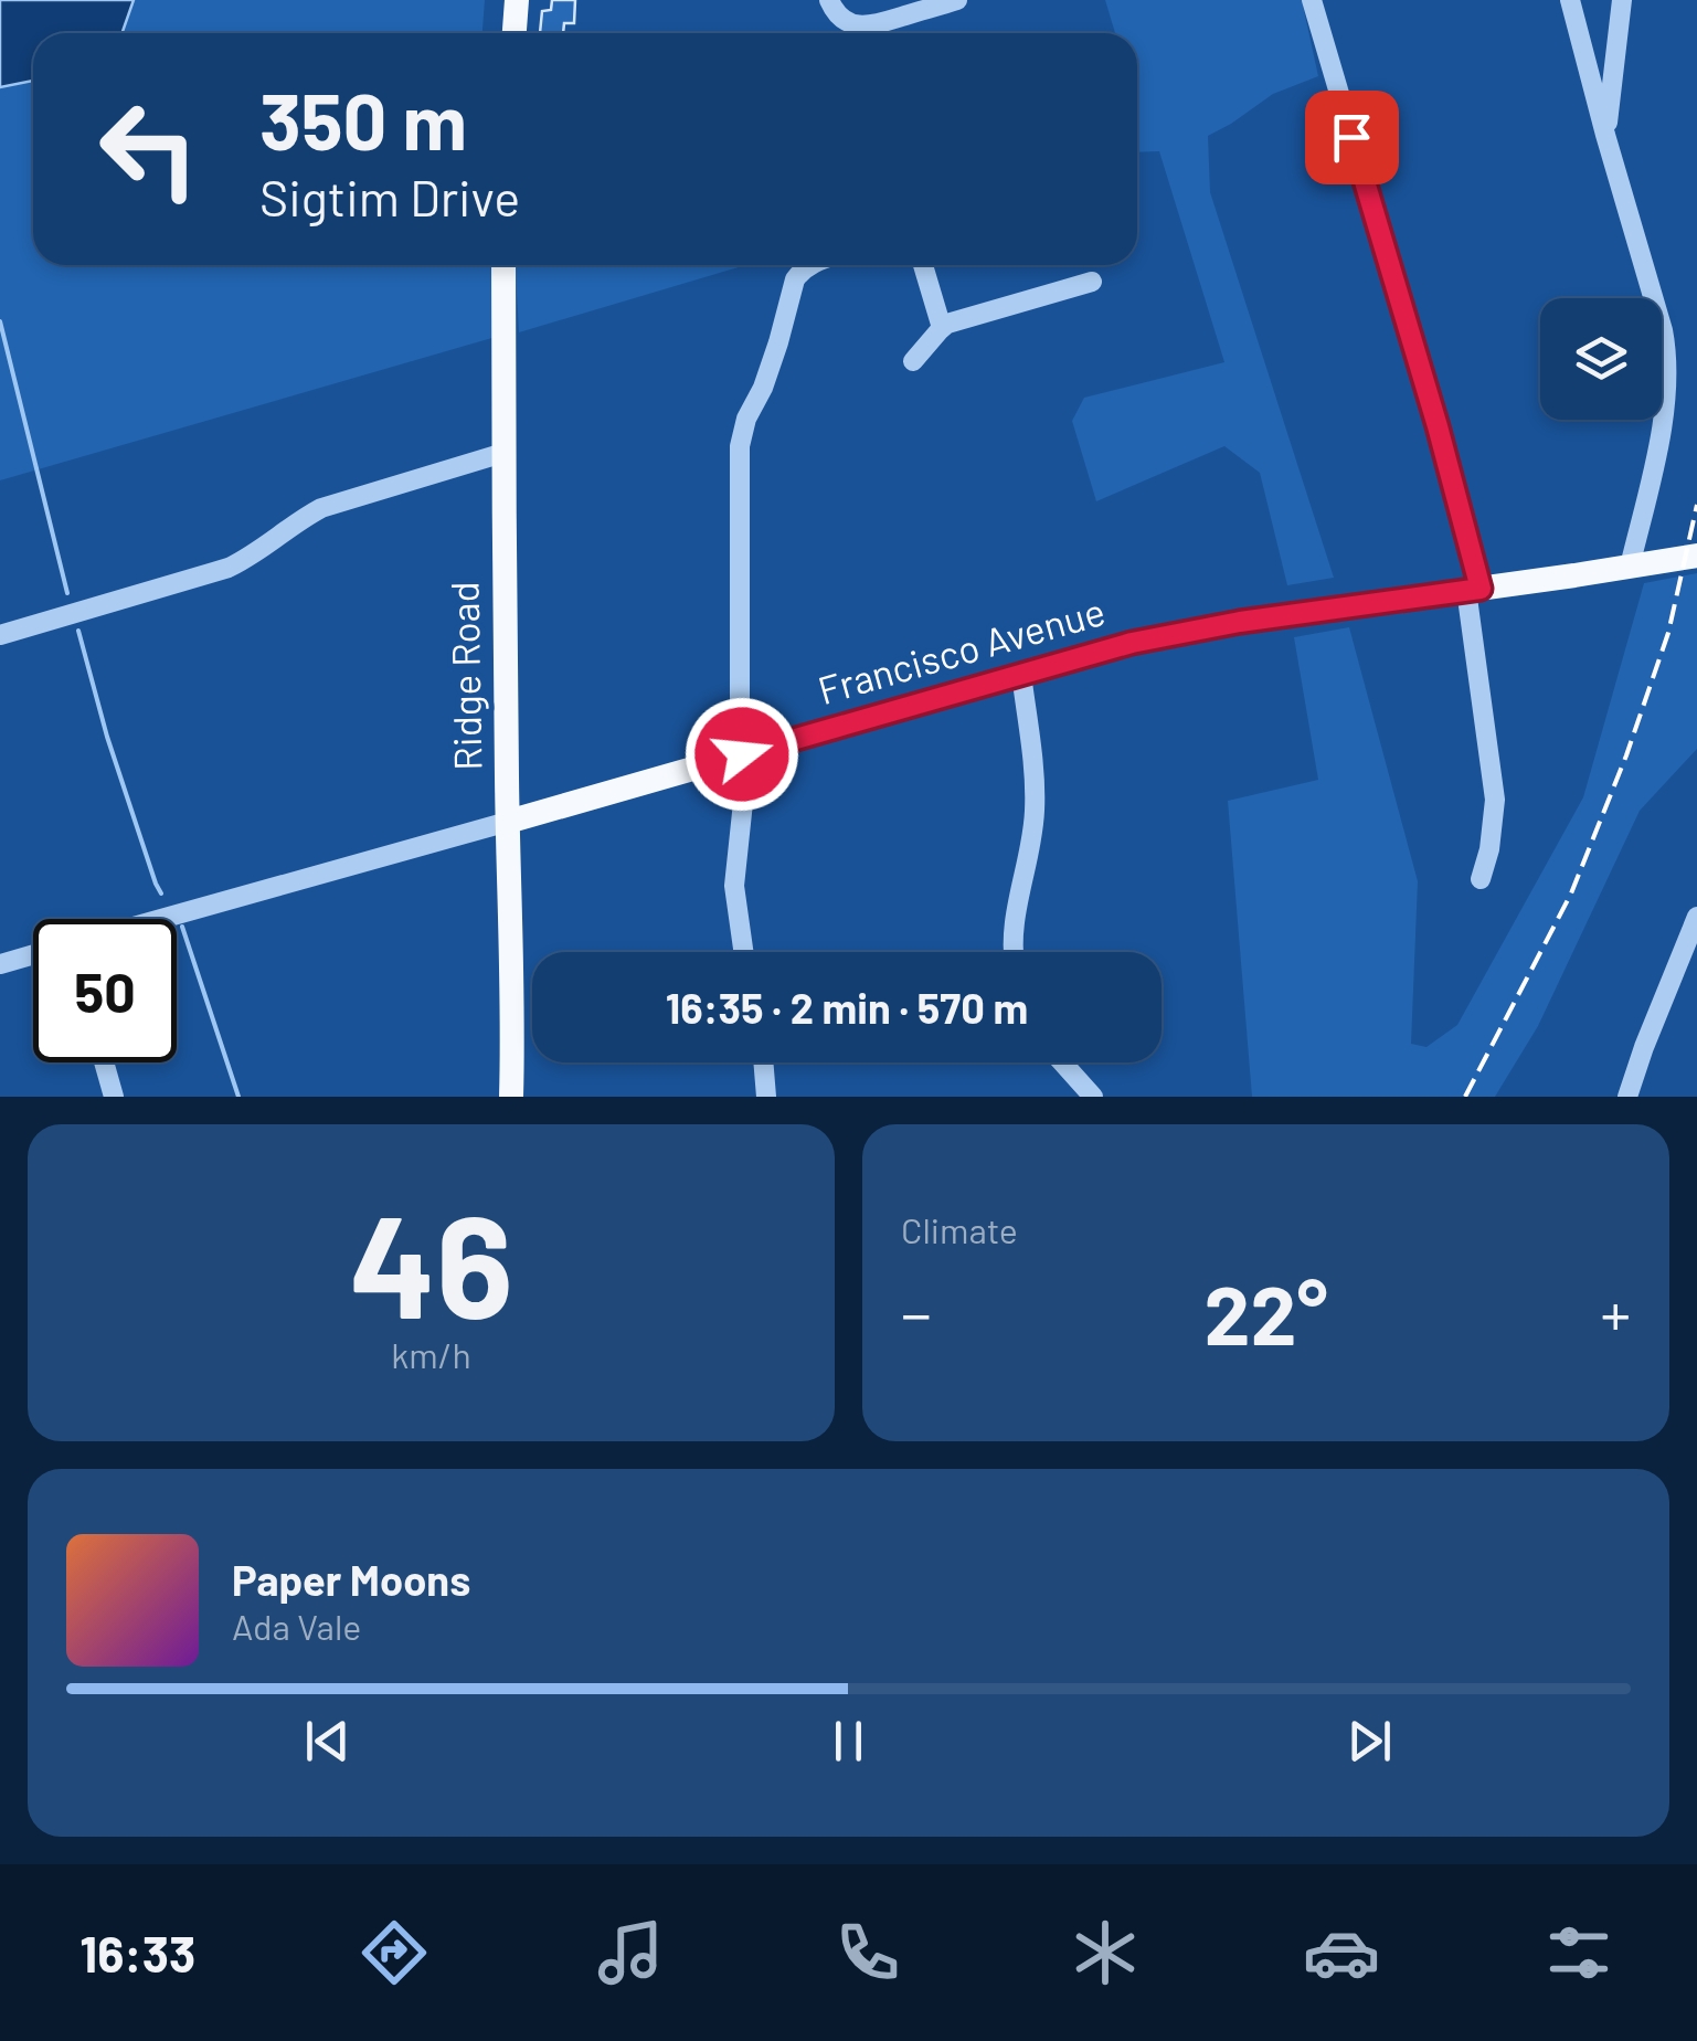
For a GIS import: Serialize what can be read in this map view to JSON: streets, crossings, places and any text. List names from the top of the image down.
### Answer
{
  "streets": {
    "main road": ["Francisco Avenue", "Ridge Road"]
  },
  "crossings": [
    ["Francisco Avenue", "Ridge Road"]
  ],
  "page": {
    "turn": ["350 m", "Sigtim Drive"],
    "limit": "50",
    "trip": "16:35 · 2 min · 570 m",
    "tile": [
      ["46", "km/h"],
      "Climate"
    ],
    "heat": ["−", "22°", "+"],
    "song": ["Paper Moons", "Ada Vale"],
    "tabs": "16:33"
  }
}
